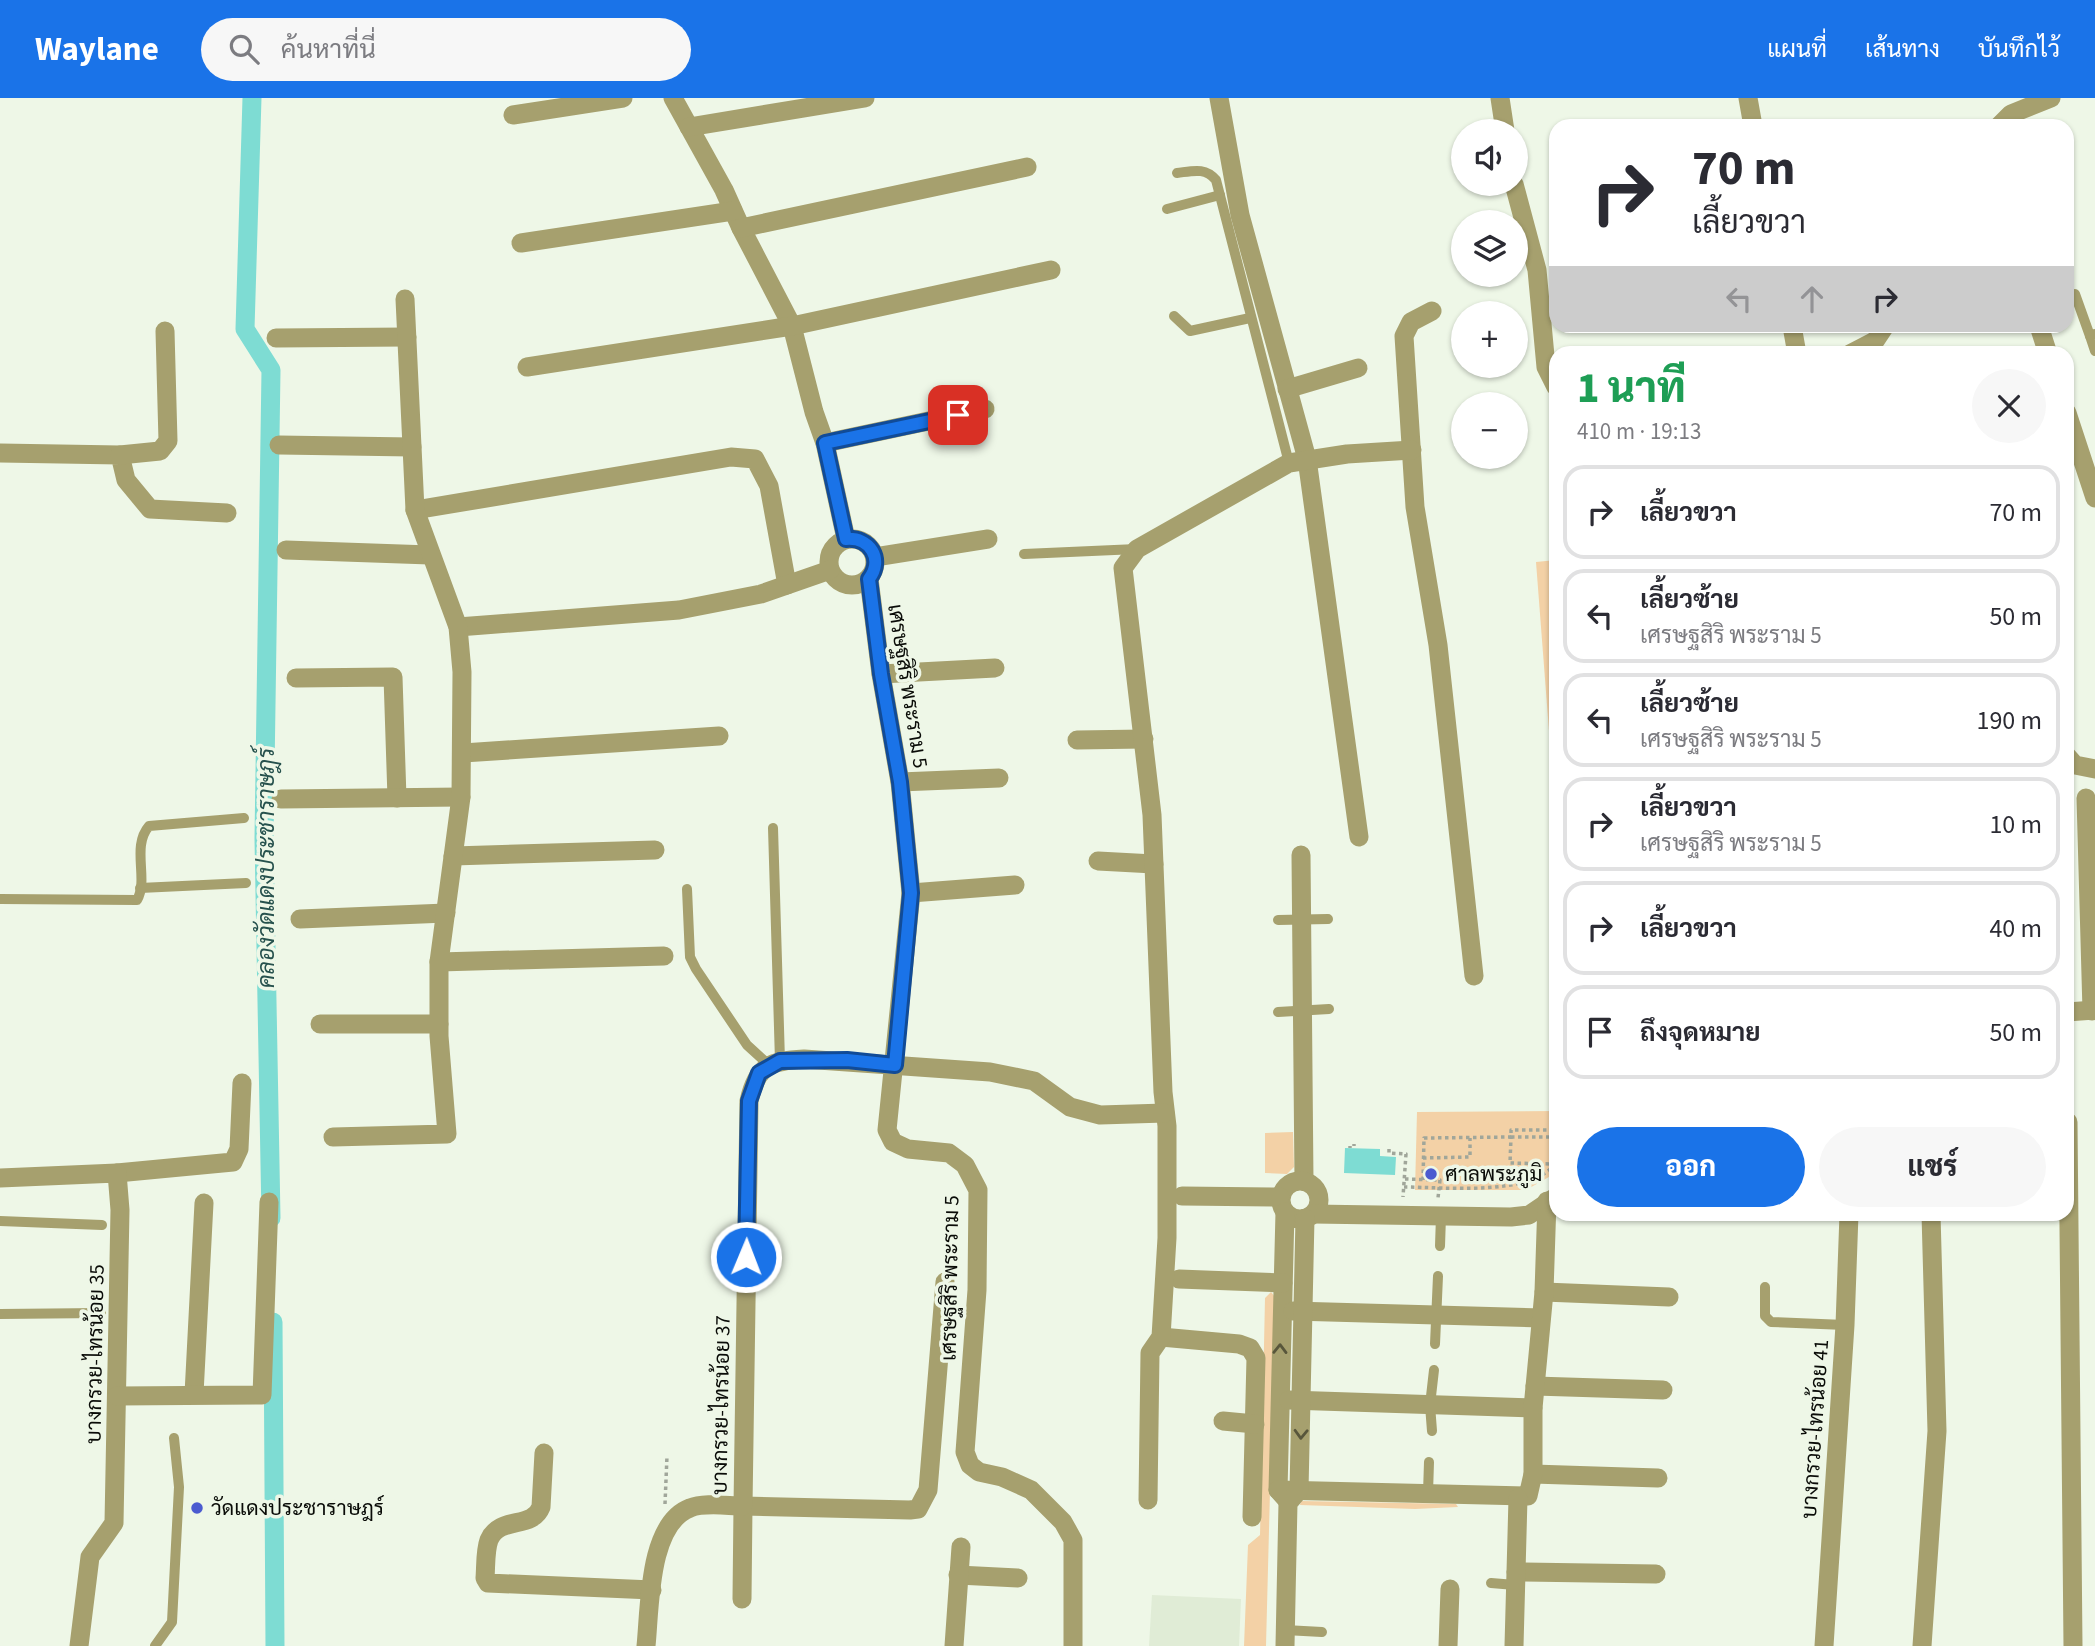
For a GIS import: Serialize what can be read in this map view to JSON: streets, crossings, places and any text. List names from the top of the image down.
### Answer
{
  "streets": {
    "street": [
      "เศรษฐสิริ พระราม 5",
      "บางกรวย-ไทรน้อย 35",
      "บางกรวย-ไทรน้อย 37",
      "บางกรวย-ไทรน้อย 41"
    ]
  },
  "water": ["คลองวัดแดงประชาราษฎร์"],
  "places": ["ศาลพระภูมิ", "วัดแดงประชาราษฎร์"],
  "page": {
    "header": "Waylane",
    "search": "ค้นหาที่นี่",
    "nav": ["แผนที่", "เส้นทาง", "บันทึกไว้"],
    "map_buttons": ["+", "−"],
    "turn": ["70 m", "เลี้ยวขวา"],
    "heading": ["1 นาที", "410 m · 19:13"],
    "list": [
      {
        "name": "เลี้ยวขวา",
        "value": "70 m"
      },
      {
        "name": "เลี้ยวซ้าย",
        "note": "เศรษฐสิริ พระราม 5",
        "value": "50 m"
      },
      {
        "name": "เลี้ยวซ้าย",
        "note": "เศรษฐสิริ พระราม 5",
        "value": "190 m"
      },
      {
        "name": "เลี้ยวขวา",
        "note": "เศรษฐสิริ พระราม 5",
        "value": "10 m"
      },
      {
        "name": "เลี้ยวขวา",
        "value": "40 m"
      },
      {
        "name": "ถึงจุดหมาย",
        "value": "50 m"
      }
    ],
    "buttons": ["ออก", "แชร์"]
  }
}
